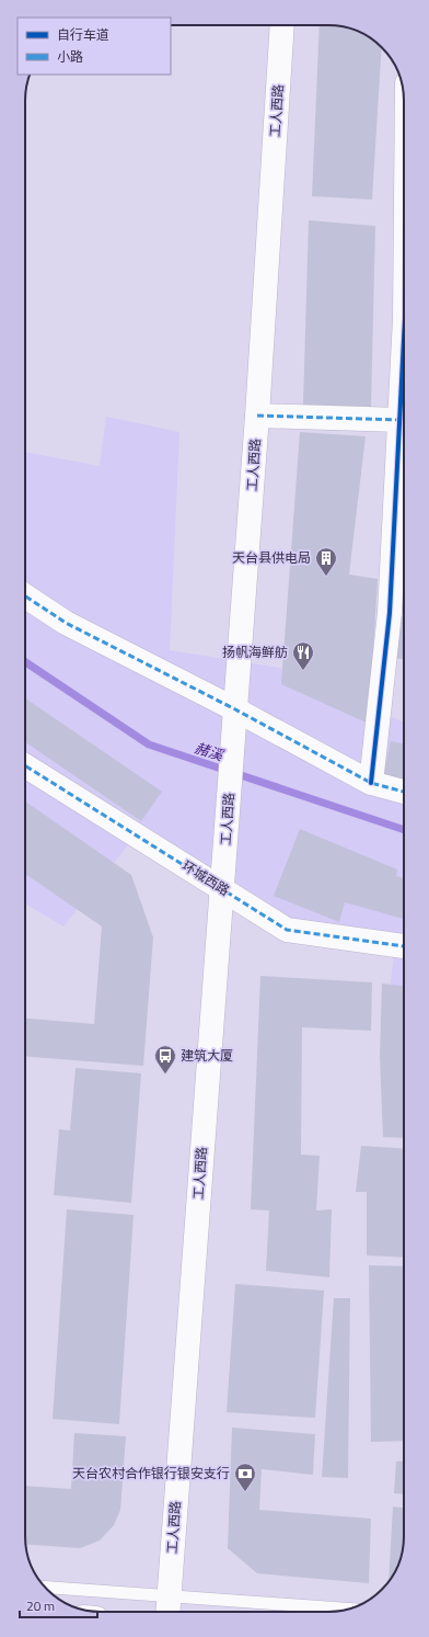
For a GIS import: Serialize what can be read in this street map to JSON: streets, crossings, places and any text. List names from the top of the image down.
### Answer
{
  "streets": {
    "street": ["工人西路", "环城西路"]
  },
  "crossings": [
    ["工人西路", "环城西路"]
  ],
  "water": ["赭溪"],
  "places": {
    "building": ["天台县供电局"],
    "restaurant": ["扬帆海鲜舫"],
    "bus stop": ["建筑大厦"],
    "bank": ["天台农村合作银行银安支行"]
  },
  "legend": ["自行车道", "小路"],
  "scale_bar": "20 m"
}
